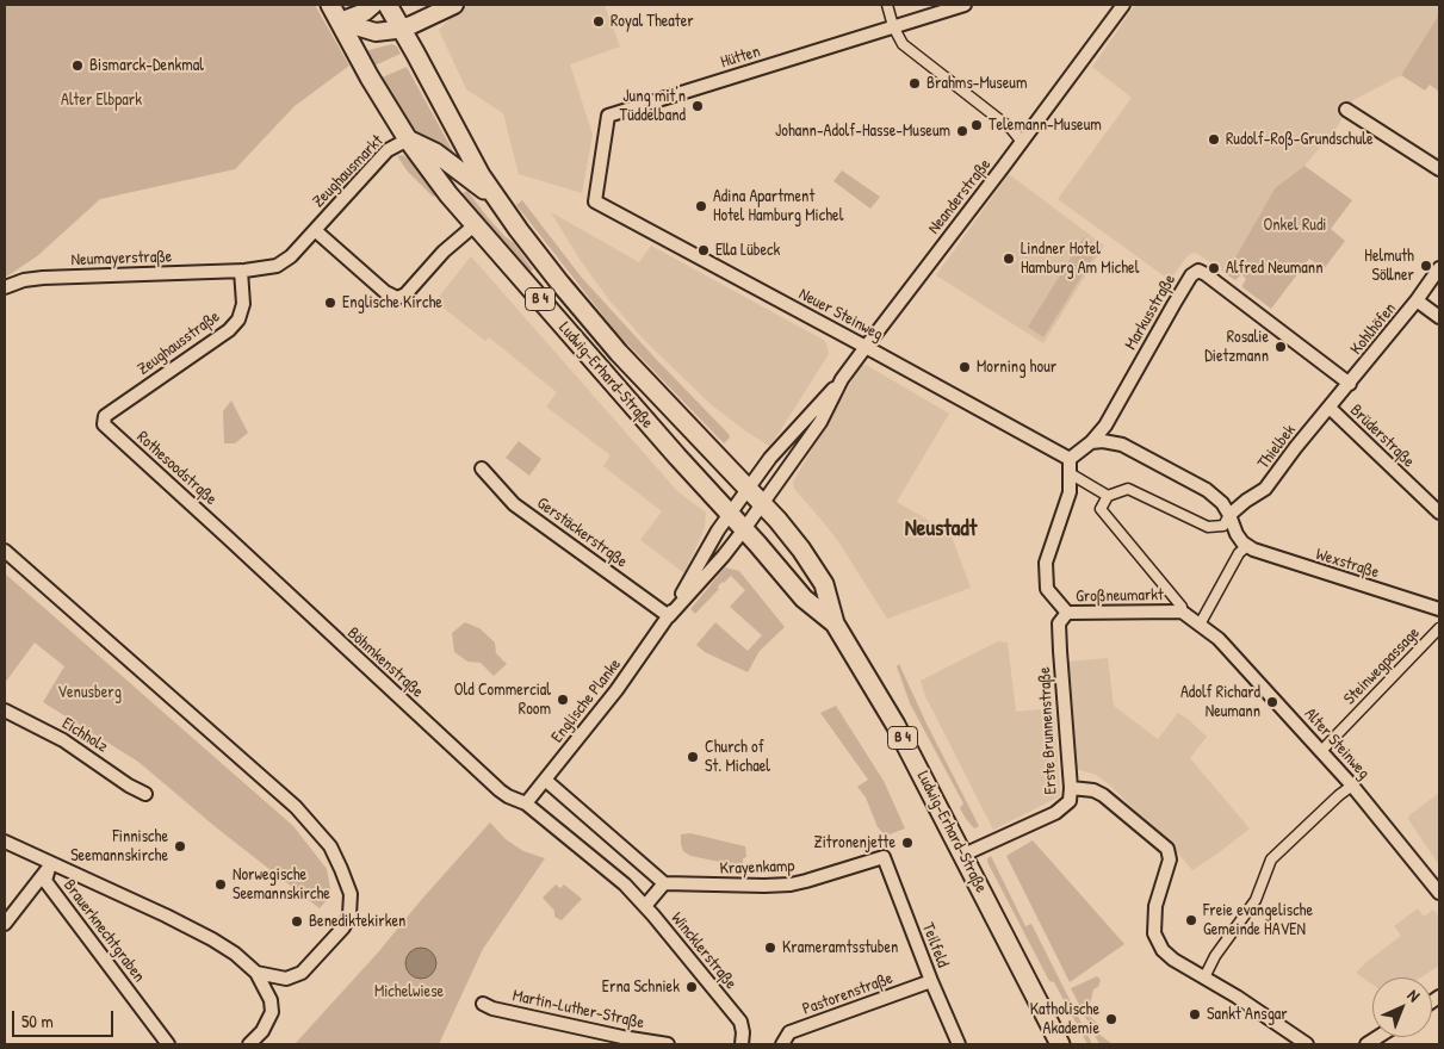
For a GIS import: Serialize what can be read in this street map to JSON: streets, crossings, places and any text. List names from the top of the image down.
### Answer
{
  "streets": {
    "main road": ["B 4", "Ludwig-Erhard-Straße"],
    "street": [
      "Hütten",
      "Zeughausmarkt",
      "Neanderstraße",
      "Neumayerstraße",
      "Markusstraße",
      "Neuer Steinweg",
      "Kohlhöfen",
      "Zeughausstraße",
      "Brüderstraße",
      "Thielbek",
      "Rothesoodstraße",
      "Gerstäckerstraße",
      "Wexstraße",
      "Großneumarkt",
      "Böhmkenstraße",
      "Steinwegpassage",
      "Englische Planke",
      "Erste Brunnenstraße",
      "Eichholz",
      "Alter Steinweg",
      "Krayenkamp",
      "Brauerknechtgraben",
      "Teilfeld",
      "Wincklerstraße",
      "Pastorenstraße",
      "Martin-Luther-Straße"
    ]
  },
  "crossings": [
    ["Hütten", "Neuer Steinweg"],
    ["Zeughausmarkt", "Neumayerstraße"],
    ["Zeughausmarkt", "Zeughausstraße"],
    ["Zeughausmarkt", "Ludwig-Erhard-Straße"],
    ["Neanderstraße", "Neuer Steinweg"],
    ["Neanderstraße", "Ludwig-Erhard-Straße"],
    ["Neanderstraße", "Englische Planke"],
    ["Neumayerstraße", "Zeughausstraße"],
    ["B 4", "Ludwig-Erhard-Straße"],
    ["Markusstraße", "Kohlhöfen"],
    ["Neuer Steinweg", "Großneumarkt"],
    ["Kohlhöfen", "Brüderstraße"],
    ["Kohlhöfen", "Thielbek"],
    ["Zeughausstraße", "Rothesoodstraße"],
    ["Ludwig-Erhard-Straße", "Englische Planke"],
    ["Ludwig-Erhard-Straße", "Erste Brunnenstraße"],
    ["Brüderstraße", "Thielbek"],
    ["Rothesoodstraße", "Böhmkenstraße"],
    ["Gerstäckerstraße", "Englische Planke"],
    ["Großneumarkt", "Erste Brunnenstraße"],
    ["Großneumarkt", "Alter Steinweg"],
    ["Böhmkenstraße", "Englische Planke"],
    ["Böhmkenstraße", "Wincklerstraße"],
    ["Steinwegpassage", "Alter Steinweg"],
    ["Englische Planke", "Wincklerstraße"],
    ["Krayenkamp", "Teilfeld"],
    ["Teilfeld", "Pastorenstraße"]
  ],
  "districts": ["Neustadt"],
  "parks": [
    "Alter Elbpark",
    "Onkel Rudi",
    "Venusberg",
    "Michelwiese"
  ],
  "places": [
    "Royal Theater",
    "Bismarck-Denkmal",
    "Brahms-Museum",
    "Jung mit'n Tüddelband",
    "Telemann-Museum",
    "Johann-Adolf-Hasse-Museum",
    "Rudolf-Roß-Grundschule",
    "Adina Apartment Hotel Hamburg Michel",
    "Ella Lübeck",
    "Lindner Hotel Hamburg Am Michel",
    "Helmuth Söllner",
    "Alfred Neumann",
    "Englische Kirche",
    "Rosalie Dietzmann",
    "Morning hour",
    "Old Commercial Room",
    "Adolf Richard Neumann",
    "Church of St. Michael",
    "Zitronenjette",
    "Finnische Seemannskirche",
    "Norwegische Seemannskirche",
    "Freie evangelische Gemeinde HAVEN",
    "Benediktekirken",
    "Krameramtsstuben",
    "Erna Schniek",
    "Sankt Ansgar",
    "Katholische Akademie"
  ],
  "scale_bar": "50 m",
  "north": "top right"
}
